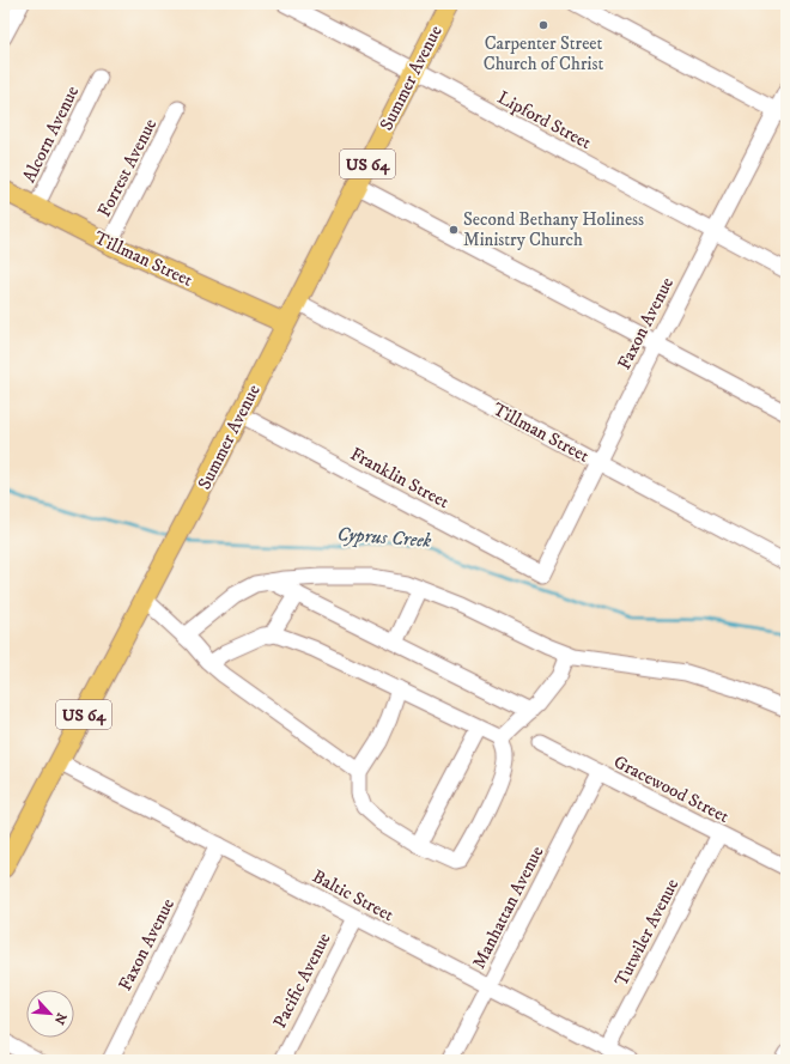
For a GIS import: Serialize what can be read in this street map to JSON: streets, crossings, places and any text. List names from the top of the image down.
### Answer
{
  "streets": {
    "main road": ["Summer Avenue", "US 64", "Tillman Street"],
    "street": [
      "Lipford Street",
      "Alcorn Avenue",
      "Forrest Avenue",
      "Faxon Avenue",
      "Franklin Street",
      "Gracewood Street",
      "Baltic Street",
      "Manhattan Avenue",
      "Tutwiler Avenue",
      "Pacific Avenue"
    ]
  },
  "crossings": [
    ["Summer Avenue", "Lipford Street"],
    ["Summer Avenue", "Tillman Street"],
    ["Summer Avenue", "Franklin Street"],
    ["Summer Avenue", "Baltic Street"],
    ["Lipford Street", "Faxon Avenue"],
    ["Alcorn Avenue", "Tillman Street"],
    ["Forrest Avenue", "Tillman Street"],
    ["Tillman Street", "Faxon Avenue"],
    ["Faxon Avenue", "Franklin Street"],
    ["Faxon Avenue", "Baltic Street"],
    ["Gracewood Street", "Manhattan Avenue"],
    ["Gracewood Street", "Tutwiler Avenue"],
    ["Baltic Street", "Manhattan Avenue"],
    ["Baltic Street", "Tutwiler Avenue"],
    ["Baltic Street", "Pacific Avenue"]
  ],
  "water": ["Cyprus Creek"],
  "places": ["Carpenter Street Church of Christ", "Second Bethany Holiness Ministry Church"],
  "north": "bottom right"
}
